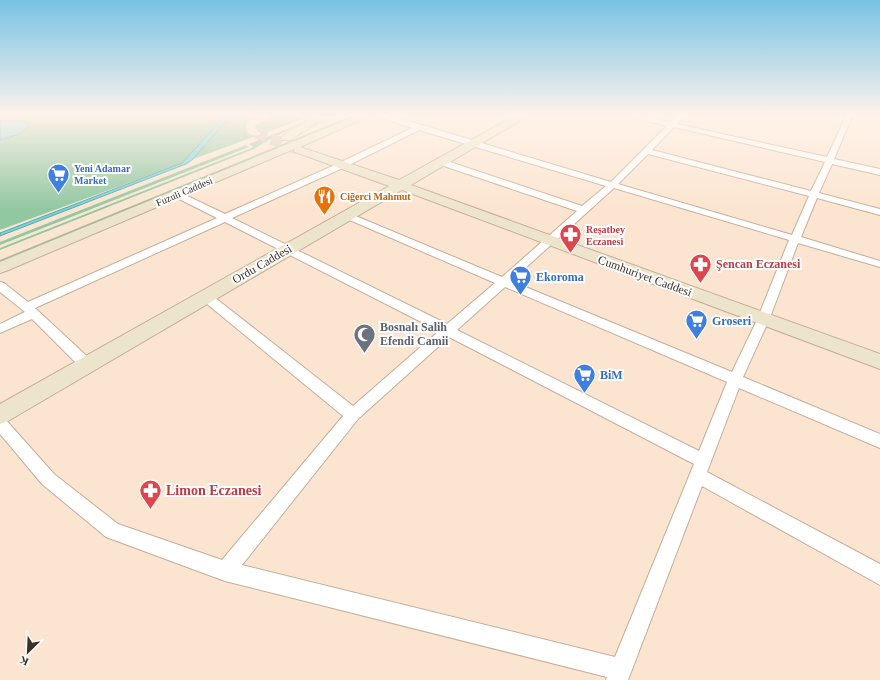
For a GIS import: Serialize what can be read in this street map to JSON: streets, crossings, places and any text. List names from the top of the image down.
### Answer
{
  "streets": {
    "main road": ["Fuzuli Caddesi", "Ordu Caddesi", "Cumhuriyet Caddesi"]
  },
  "crossings": [
    ["Fuzuli Caddesi", "Cumhuriyet Caddesi"],
    ["Ordu Caddesi", "Cumhuriyet Caddesi"]
  ],
  "places": {
    "supermarket": [
      "Yeni Adamar Market",
      "Ekoroma",
      "Groseri",
      "BiM"
    ],
    "restaurant": ["Ciğerci Mahmut"],
    "pharmacy": ["Reşatbey Eczanesi", "Şencan Eczanesi", "Limon Eczanesi"],
    "mosque": ["Bosnalı Salih Efendi Camii"]
  },
  "north": "bottom left"
}
